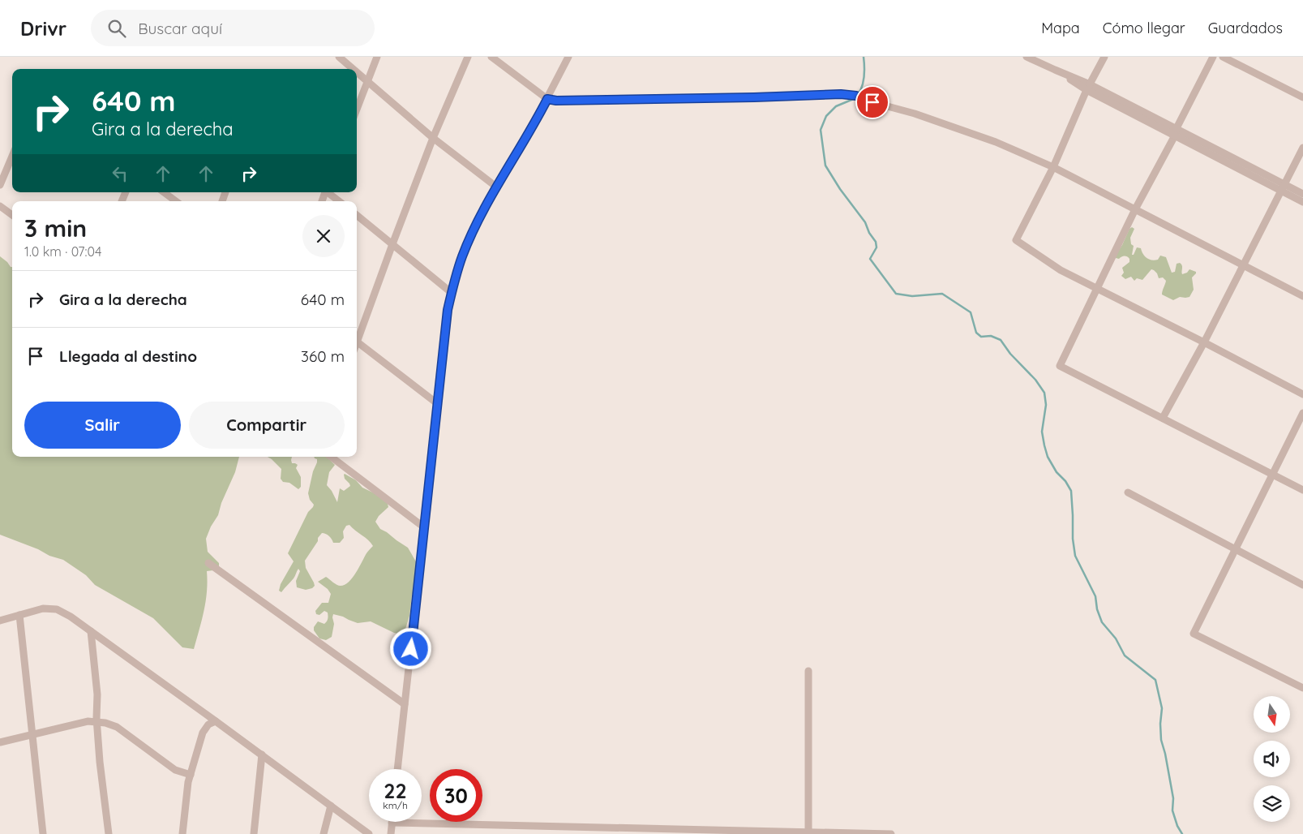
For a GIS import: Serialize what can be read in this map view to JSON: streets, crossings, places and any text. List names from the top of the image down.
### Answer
{
  "north": "bottom",
  "page": {
    "header": "Drivr",
    "search": "Buscar aquí",
    "nav": ["Mapa", "Cómo llegar", "Guardados"],
    "turn": ["640 m", "Gira a la derecha"],
    "heading": ["3 min", "1.0 km · 07:04"],
    "list": [
      {
        "name": "Gira a la derecha",
        "value": "640 m"
      },
      {
        "name": "Llegada al destino",
        "value": "360 m"
      }
    ],
    "buttons": ["Salir", "Compartir"],
    "speed": "22 km/h",
    "limit": "30"
  }
}
